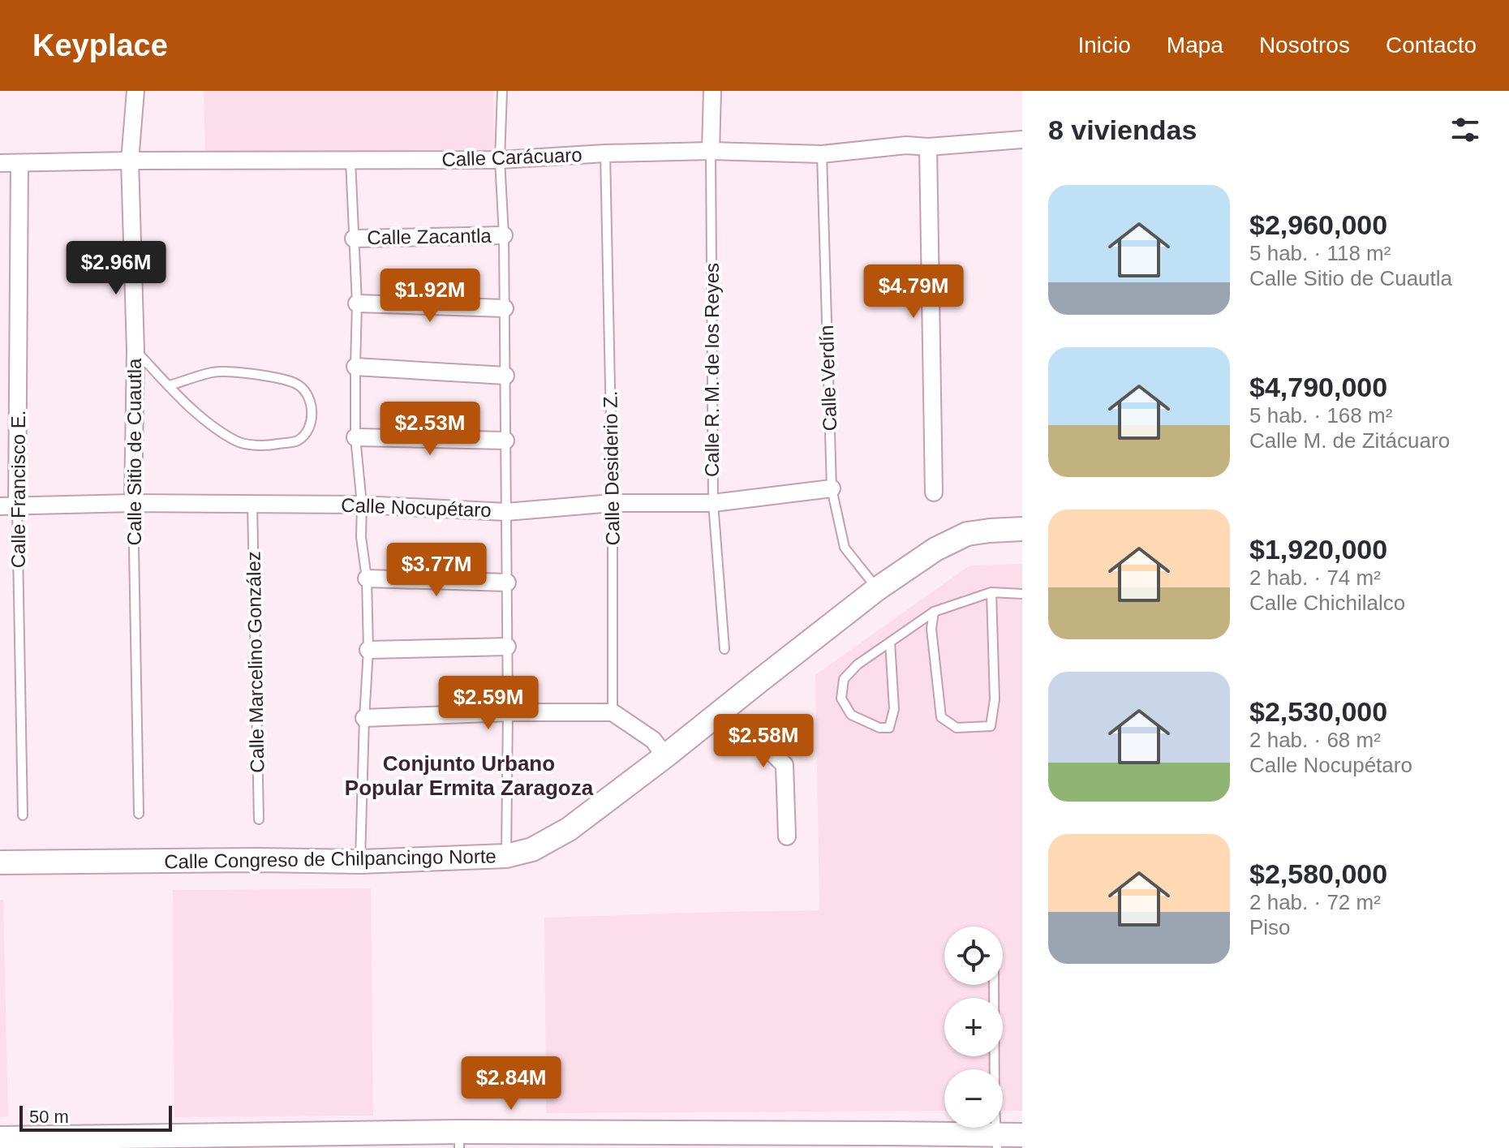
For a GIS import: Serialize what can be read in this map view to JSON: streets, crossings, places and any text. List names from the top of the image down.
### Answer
{
  "streets": {
    "street": [
      "Calle Carácuaro",
      "Calle Zacantla",
      "Calle R. M. de los Reyes",
      "Calle Sitio de Cuautla",
      "Calle Francisco E.",
      "Calle Nocupétaro",
      "Calle Congreso de Chilpancingo Norte"
    ],
    "lane": ["Calle Verdín", "Calle Desiderio Z.", "Calle Marcelino González"]
  },
  "crossings": [
    ["Calle Carácuaro", "Calle R. M. de los Reyes"],
    ["Calle Carácuaro", "Calle Verdín"],
    ["Calle Carácuaro", "Calle Sitio de Cuautla"],
    ["Calle Carácuaro", "Calle Desiderio Z."],
    ["Calle Carácuaro", "Calle Francisco E."],
    ["Calle R. M. de los Reyes", "Calle Nocupétaro"],
    ["Calle Verdín", "Calle Nocupétaro"],
    ["Calle Verdín", "Calle Congreso de Chilpancingo Norte"],
    ["Calle Sitio de Cuautla", "Calle Nocupétaro"],
    ["Calle Desiderio Z.", "Calle Nocupétaro"],
    ["Calle Francisco E.", "Calle Nocupétaro"],
    ["Calle Nocupétaro", "Calle Marcelino González"]
  ],
  "districts": ["Conjunto Urbano Popular Ermita Zaragoza"],
  "scale_bar": "50 m",
  "page": {
    "header": "Keyplace",
    "nav": [
      "Inicio",
      "Mapa",
      "Nosotros",
      "Contacto"
    ],
    "heading": "8 viviendas",
    "list": [
      {
        "name": "$2,960,000",
        "note": "5 hab. · 118 m² · Calle Sitio de Cuautla"
      },
      {
        "name": "$4,790,000",
        "note": "5 hab. · 168 m² · Calle M. de Zitácuaro"
      },
      {
        "name": "$1,920,000",
        "note": "2 hab. · 74 m² · Calle Chichilalco"
      },
      {
        "name": "$2,530,000",
        "note": "2 hab. · 68 m² · Calle Nocupétaro"
      },
      {
        "name": "$2,580,000",
        "note": "2 hab. · 72 m² · Piso"
      }
    ],
    "price": [
      "$2.96M",
      "$4.79M",
      "$1.92M",
      "$2.53M",
      "$3.77M",
      "$2.59M",
      "$2.58M",
      "$2.84M"
    ],
    "map_buttons": ["+", "−"],
    "scale": "50 m"
  }
}
